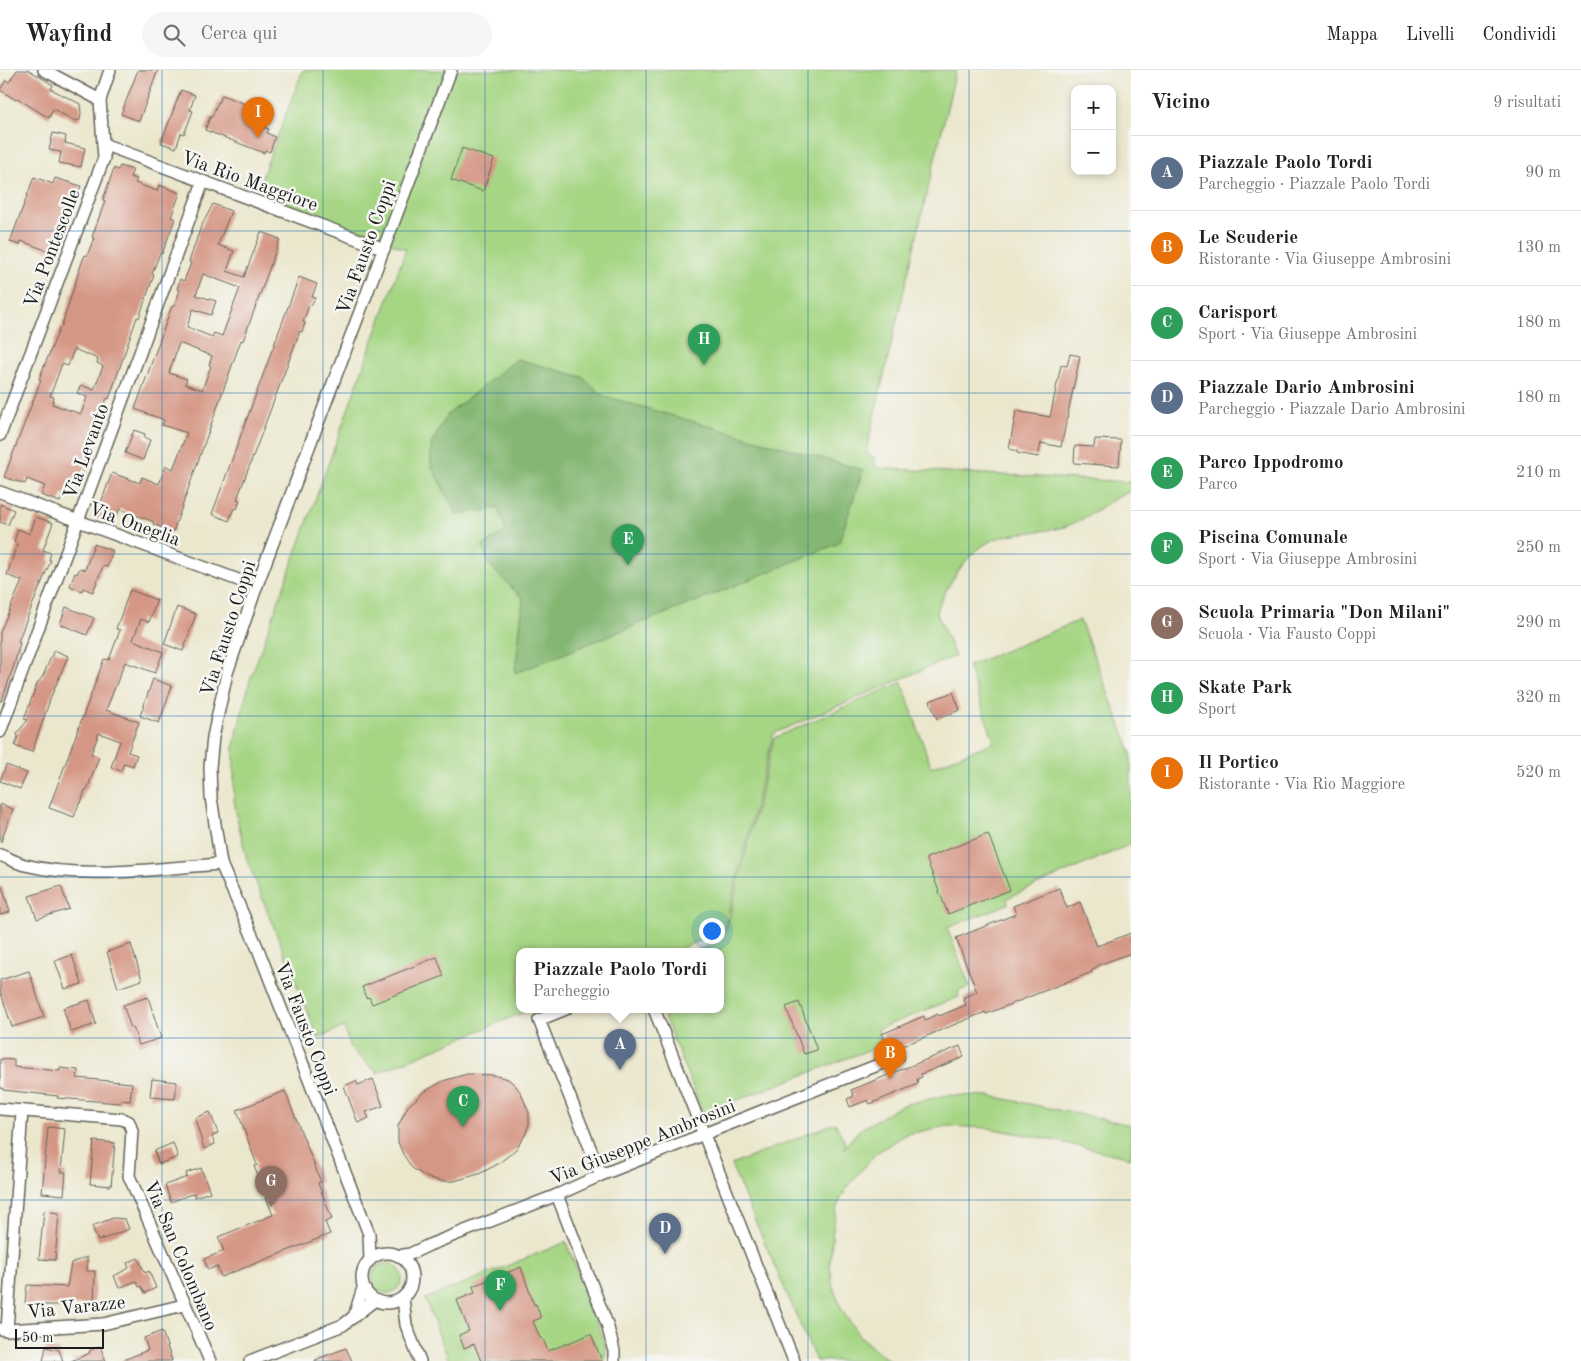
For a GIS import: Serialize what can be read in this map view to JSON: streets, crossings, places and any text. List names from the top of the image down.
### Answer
{
  "streets": {
    "street": [
      "Via Rio Maggiore",
      "Via Fausto Coppi",
      "Via Pontescolle",
      "Via Levanto",
      "Via Oneglia",
      "Via Giuseppe Ambrosini",
      "Via San Colombano",
      "Via Varazze"
    ]
  },
  "crossings": [
    ["Via Rio Maggiore", "Via Fausto Coppi"],
    ["Via Rio Maggiore", "Via Pontescolle"],
    ["Via Rio Maggiore", "Via Levanto"],
    ["Via Fausto Coppi", "Via Oneglia"],
    ["Via Fausto Coppi", "Via Giuseppe Ambrosini"],
    ["Via Levanto", "Via Oneglia"],
    ["Via San Colombano", "Via Varazze"]
  ],
  "scale_bar": "50 m",
  "page": {
    "header": "Wayfind",
    "search": "Cerca qui",
    "nav": ["Mappa", "Livelli", "Condividi"],
    "heading": ["Vicino", "9 risultati"],
    "map_buttons": ["+", "−"],
    "pins": [
      "I",
      "H",
      "E",
      "A",
      "B",
      "C",
      "G",
      "D",
      "F"
    ],
    "list": [
      {
        "mark": "A",
        "name": "Piazzale Paolo Tordi",
        "note": "Parcheggio · Piazzale Paolo Tordi",
        "value": "90 m"
      },
      {
        "mark": "B",
        "name": "Le Scuderie",
        "note": "Ristorante · Via Giuseppe Ambrosini",
        "value": "130 m"
      },
      {
        "mark": "C",
        "name": "Carisport",
        "note": "Sport · Via Giuseppe Ambrosini",
        "value": "180 m"
      },
      {
        "mark": "D",
        "name": "Piazzale Dario Ambrosini",
        "note": "Parcheggio · Piazzale Dario Ambrosini",
        "value": "180 m"
      },
      {
        "mark": "E",
        "name": "Parco Ippodromo",
        "note": "Parco",
        "value": "210 m"
      },
      {
        "mark": "F",
        "name": "Piscina Comunale",
        "note": "Sport · Via Giuseppe Ambrosini",
        "value": "250 m"
      },
      {
        "mark": "G",
        "name": "Scuola Primaria \"Don Milani\"",
        "note": "Scuola · Via Fausto Coppi",
        "value": "290 m"
      },
      {
        "mark": "H",
        "name": "Skate Park",
        "note": "Sport",
        "value": "320 m"
      },
      {
        "mark": "I",
        "name": "Il Portico",
        "note": "Ristorante · Via Rio Maggiore",
        "value": "520 m"
      }
    ],
    "popup": ["Piazzale Paolo Tordi", "Parcheggio"],
    "scale": "50 m"
  }
}
